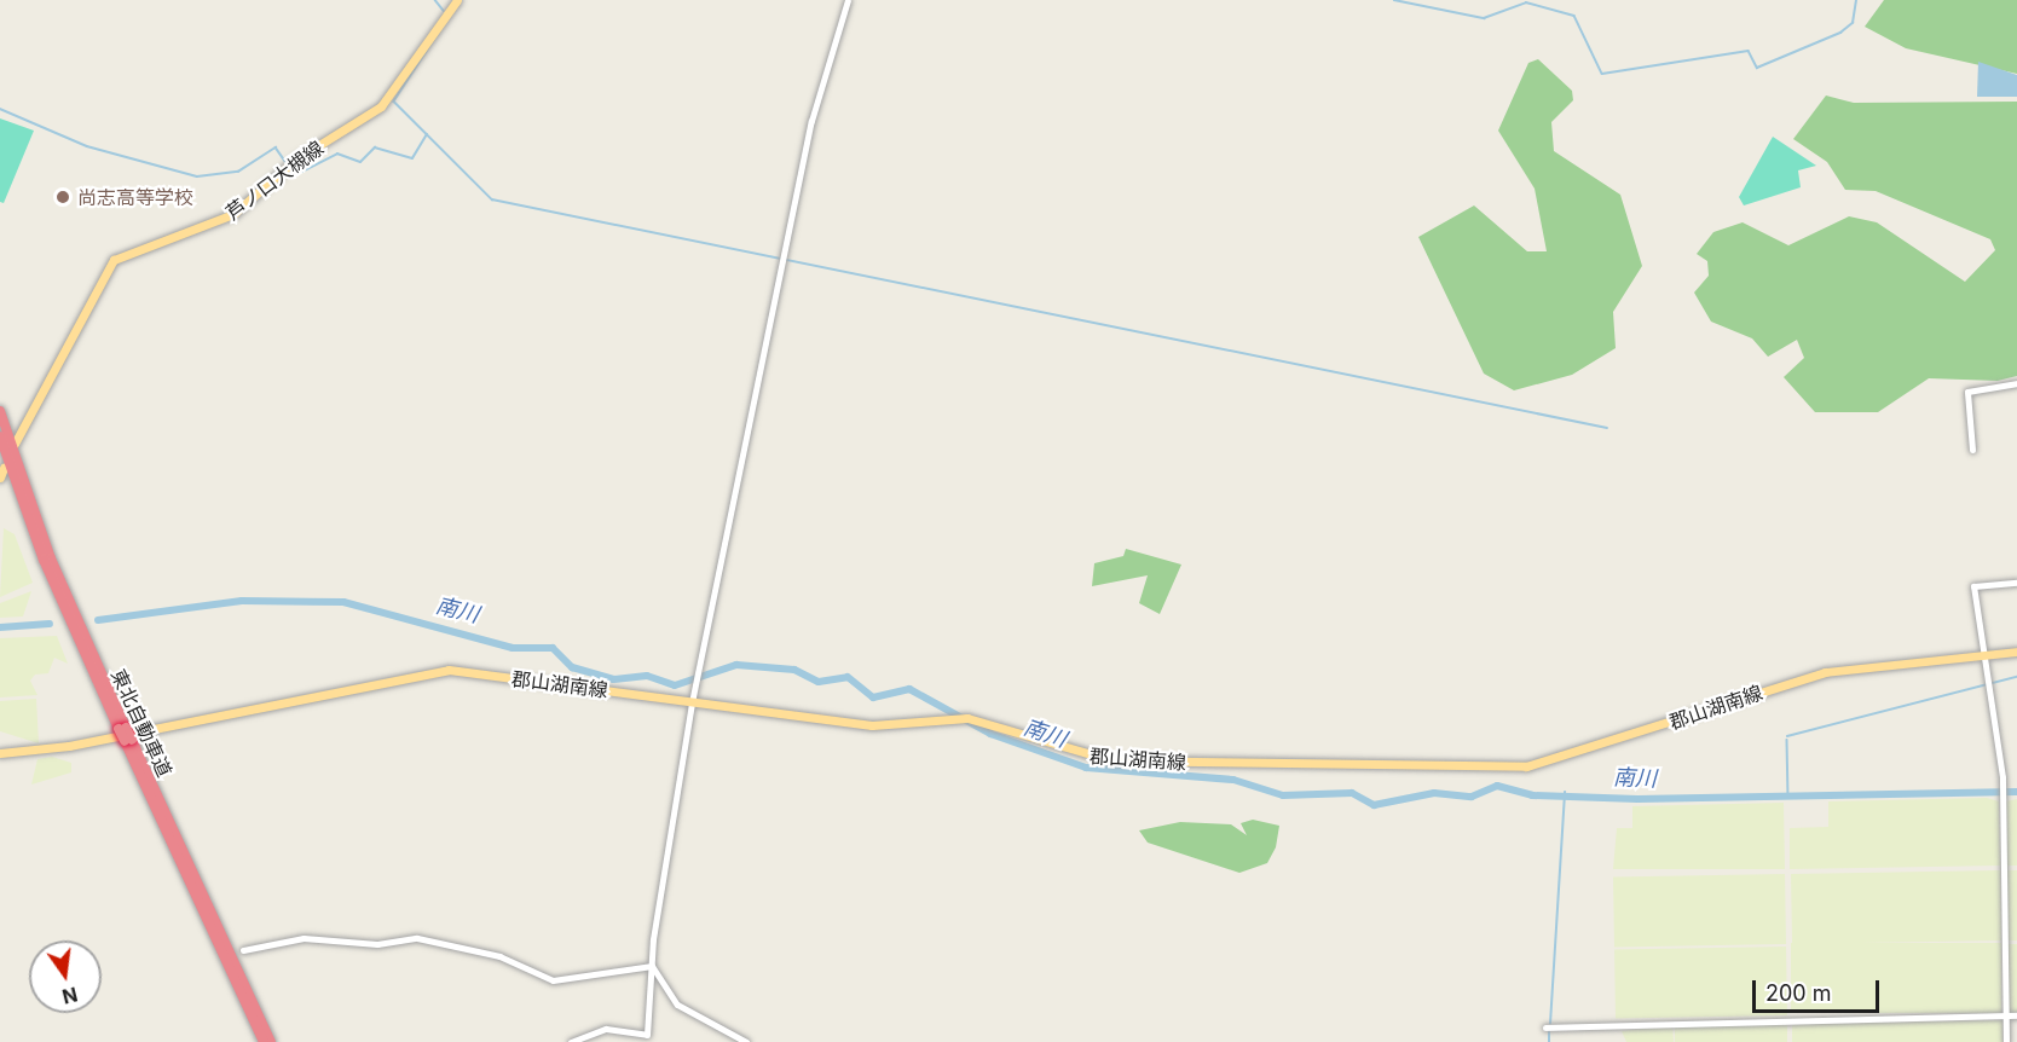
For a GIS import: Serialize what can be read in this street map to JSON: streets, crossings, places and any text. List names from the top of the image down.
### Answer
{
  "streets": {
    "highway": ["東北自動車道"],
    "main road": ["芦ノ口大槻線", "郡山湖南線"]
  },
  "water": ["南川"],
  "places": ["尚志高等学校"],
  "scale_bar": "200 m",
  "north": "bottom"
}
